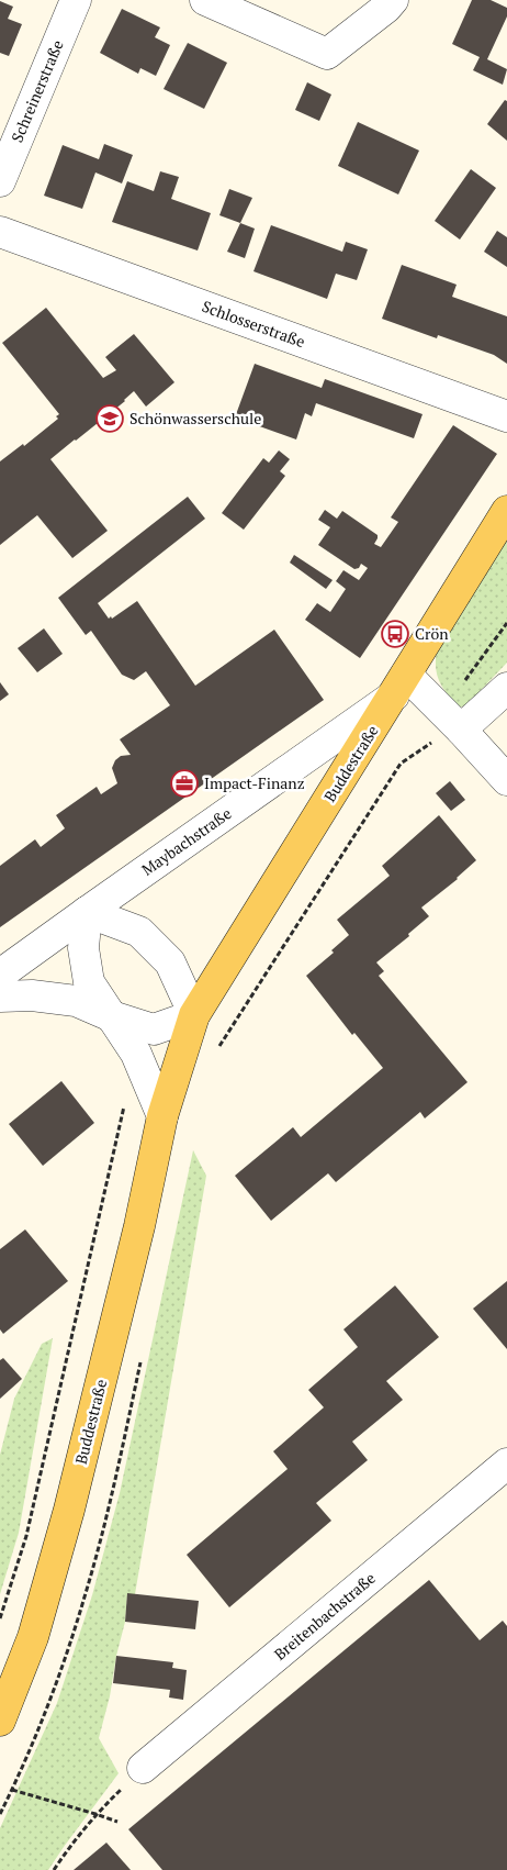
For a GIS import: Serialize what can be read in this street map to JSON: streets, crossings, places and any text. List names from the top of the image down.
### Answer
{
  "streets": {
    "main road": ["Buddestraße"],
    "street": [
      "Schreinerstraße",
      "Schlosserstraße",
      "Maybachstraße",
      "Breitenbachstraße"
    ]
  },
  "crossings": [
    ["Buddestraße", "Maybachstraße"]
  ],
  "places": {
    "school or university": ["Schönwasserschule"],
    "bus stop": ["Crön"],
    "office": ["Impact-Finanz"]
  }
}
